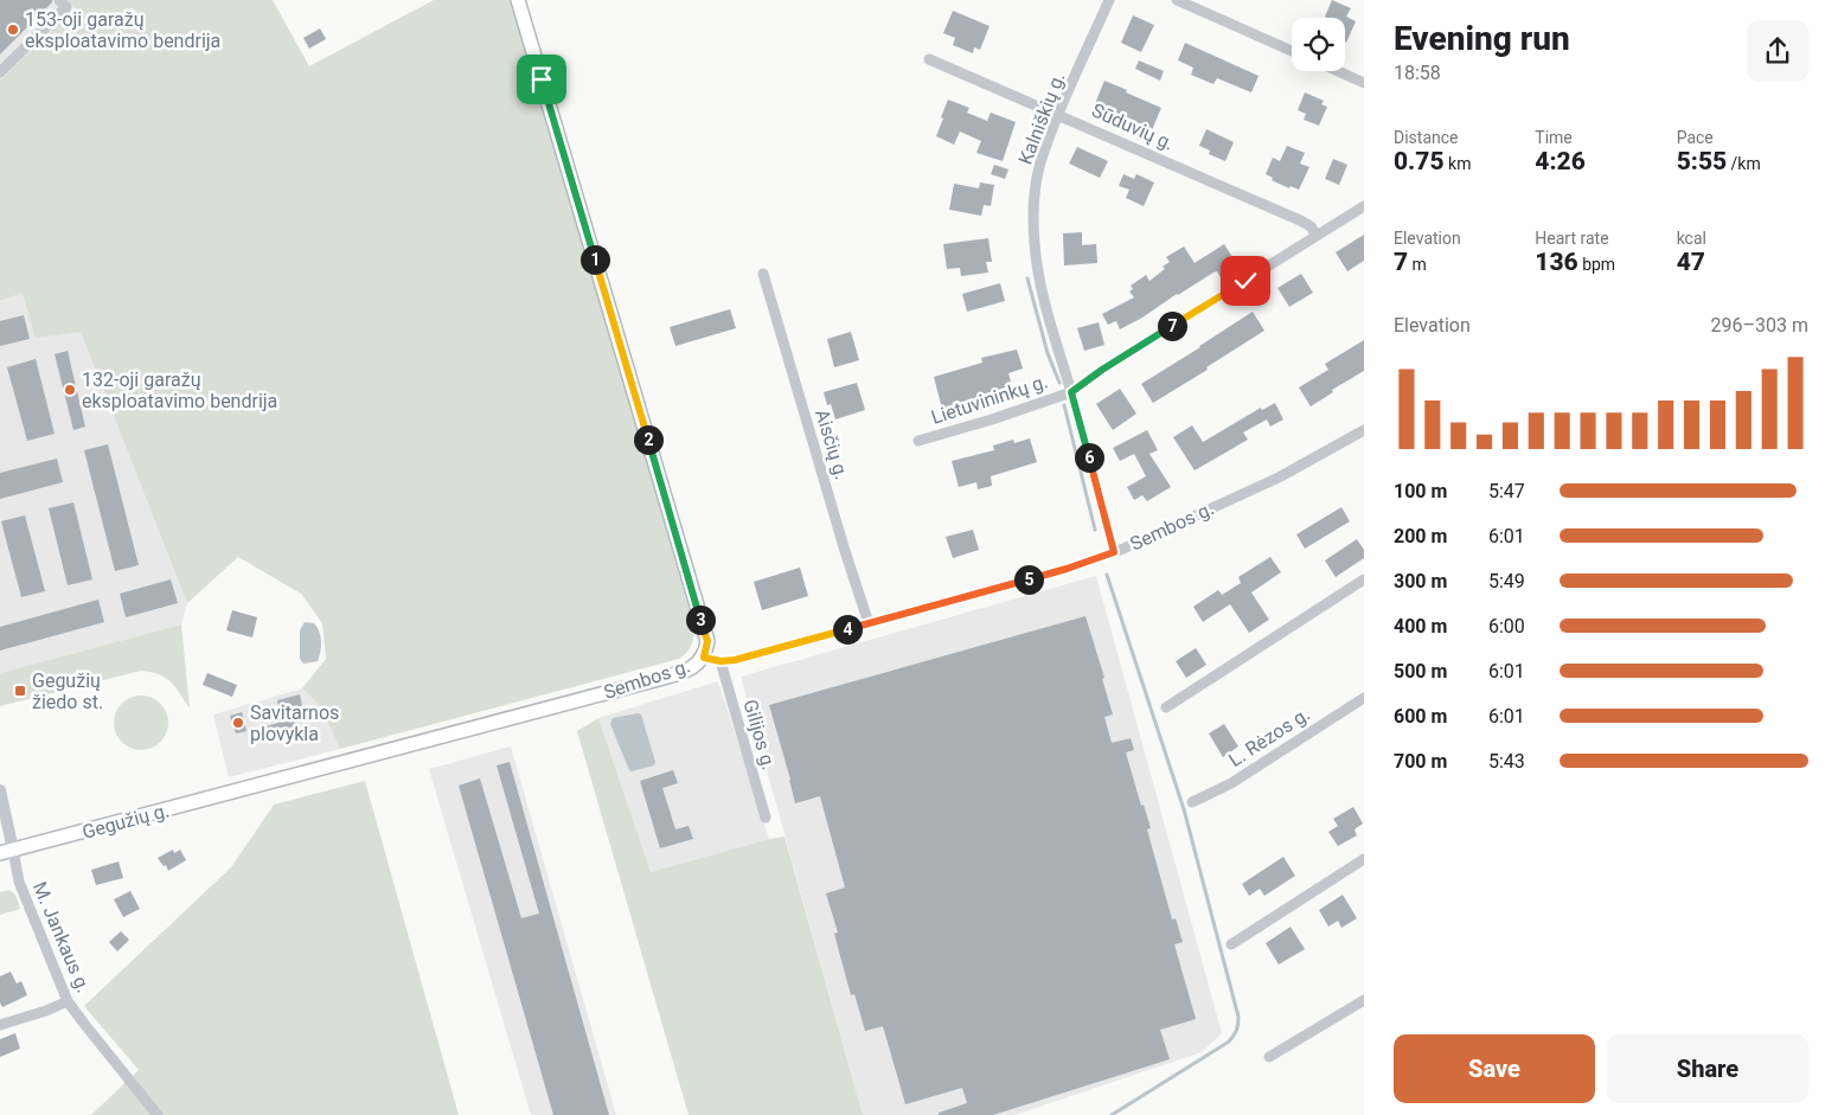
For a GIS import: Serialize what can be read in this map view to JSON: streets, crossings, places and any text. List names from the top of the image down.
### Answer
{
  "streets": {
    "main road": ["Sembos g.", "Gegužių g."],
    "street": [
      "Kalniškių g.",
      "Sūduvių g.",
      "Lietuvininkų g.",
      "Aisčių g.",
      "Gilijos g.",
      "L. Rėzos g.",
      "M. Jankaus g."
    ]
  },
  "crossings": [
    ["Kalniškių g.", "Sūduvių g."],
    ["Kalniškių g.", "Lietuvininkų g."],
    ["Kalniškių g.", "Sembos g."],
    ["Aisčių g.", "Sembos g."],
    ["Sembos g.", "Gilijos g."],
    ["Sembos g.", "Gegužių g."],
    ["Gegužių g.", "M. Jankaus g."]
  ],
  "places": {
    "other": ["153-oji garažų eksploatavimo bendrija", "132-oji garažų eksploatavimo bendrija", "Savitarnos plovykla"],
    "transit": ["Gegužių žiedo st."]
  },
  "page": {
    "heading": ["Evening run", "18:58"],
    "stats": [
      ["Distance", "0.75 km"],
      ["Time", "4:26"],
      ["Pace", "5:55 /km"],
      ["Elevation", "7 m"],
      ["Heart rate", "136 bpm"],
      ["kcal", "47"]
    ],
    "pins": [
      "1",
      "7",
      "2",
      "6",
      "5",
      "3",
      "4"
    ],
    "chart": ["Elevation", "296–303 m"],
    "list": [
      {
        "name": "100 m",
        "note": "5:47"
      },
      {
        "name": "200 m",
        "note": "6:01"
      },
      {
        "name": "300 m",
        "note": "5:49"
      },
      {
        "name": "400 m",
        "note": "6:00"
      },
      {
        "name": "500 m",
        "note": "6:01"
      },
      {
        "name": "600 m",
        "note": "6:01"
      },
      {
        "name": "700 m",
        "note": "5:43"
      }
    ],
    "buttons": ["Save", "Share"]
  }
}
